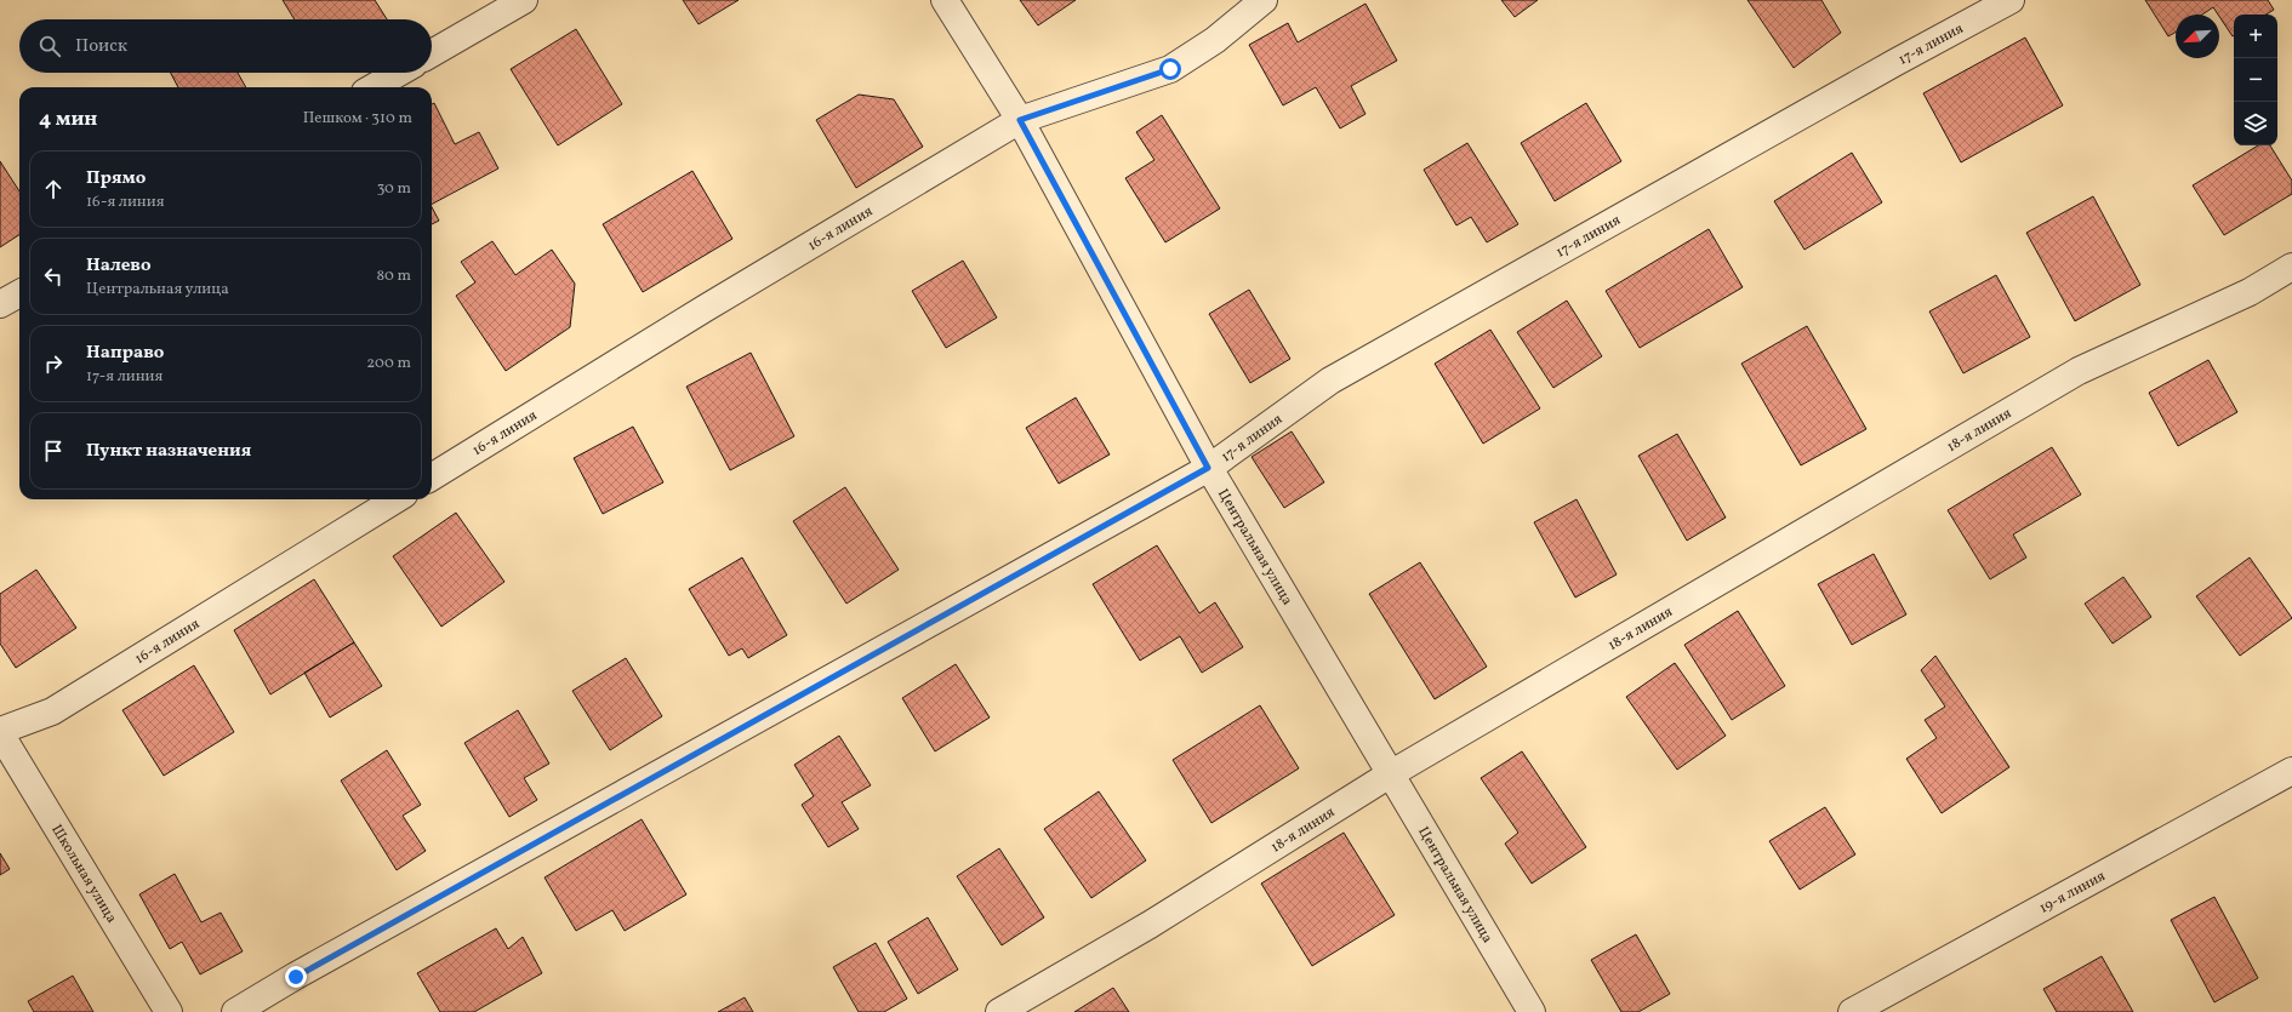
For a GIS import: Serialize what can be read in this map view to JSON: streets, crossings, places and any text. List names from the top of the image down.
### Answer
{
  "streets": {
    "street": [
      "17-я линия",
      "16-я линия",
      "18-я линия",
      "Центральная улица",
      "Школьная улица",
      "19-я линия"
    ]
  },
  "crossings": [
    ["17-я линия", "Центральная улица"],
    ["16-я линия", "Центральная улица"],
    ["16-я линия", "Школьная улица"],
    ["18-я линия", "Центральная улица"]
  ],
  "north": "bottom left",
  "page": {
    "map_buttons": ["+", "−"],
    "search": "Поиск",
    "heading": ["4 мин", "Пешком · 310 m"],
    "list": [
      ["Прямо", "16-я линия", "30 m"],
      ["Налево", "Центральная улица", "80 m"],
      ["Направо", "17-я линия", "200 m"],
      "Пункт назначения"
    ]
  }
}
